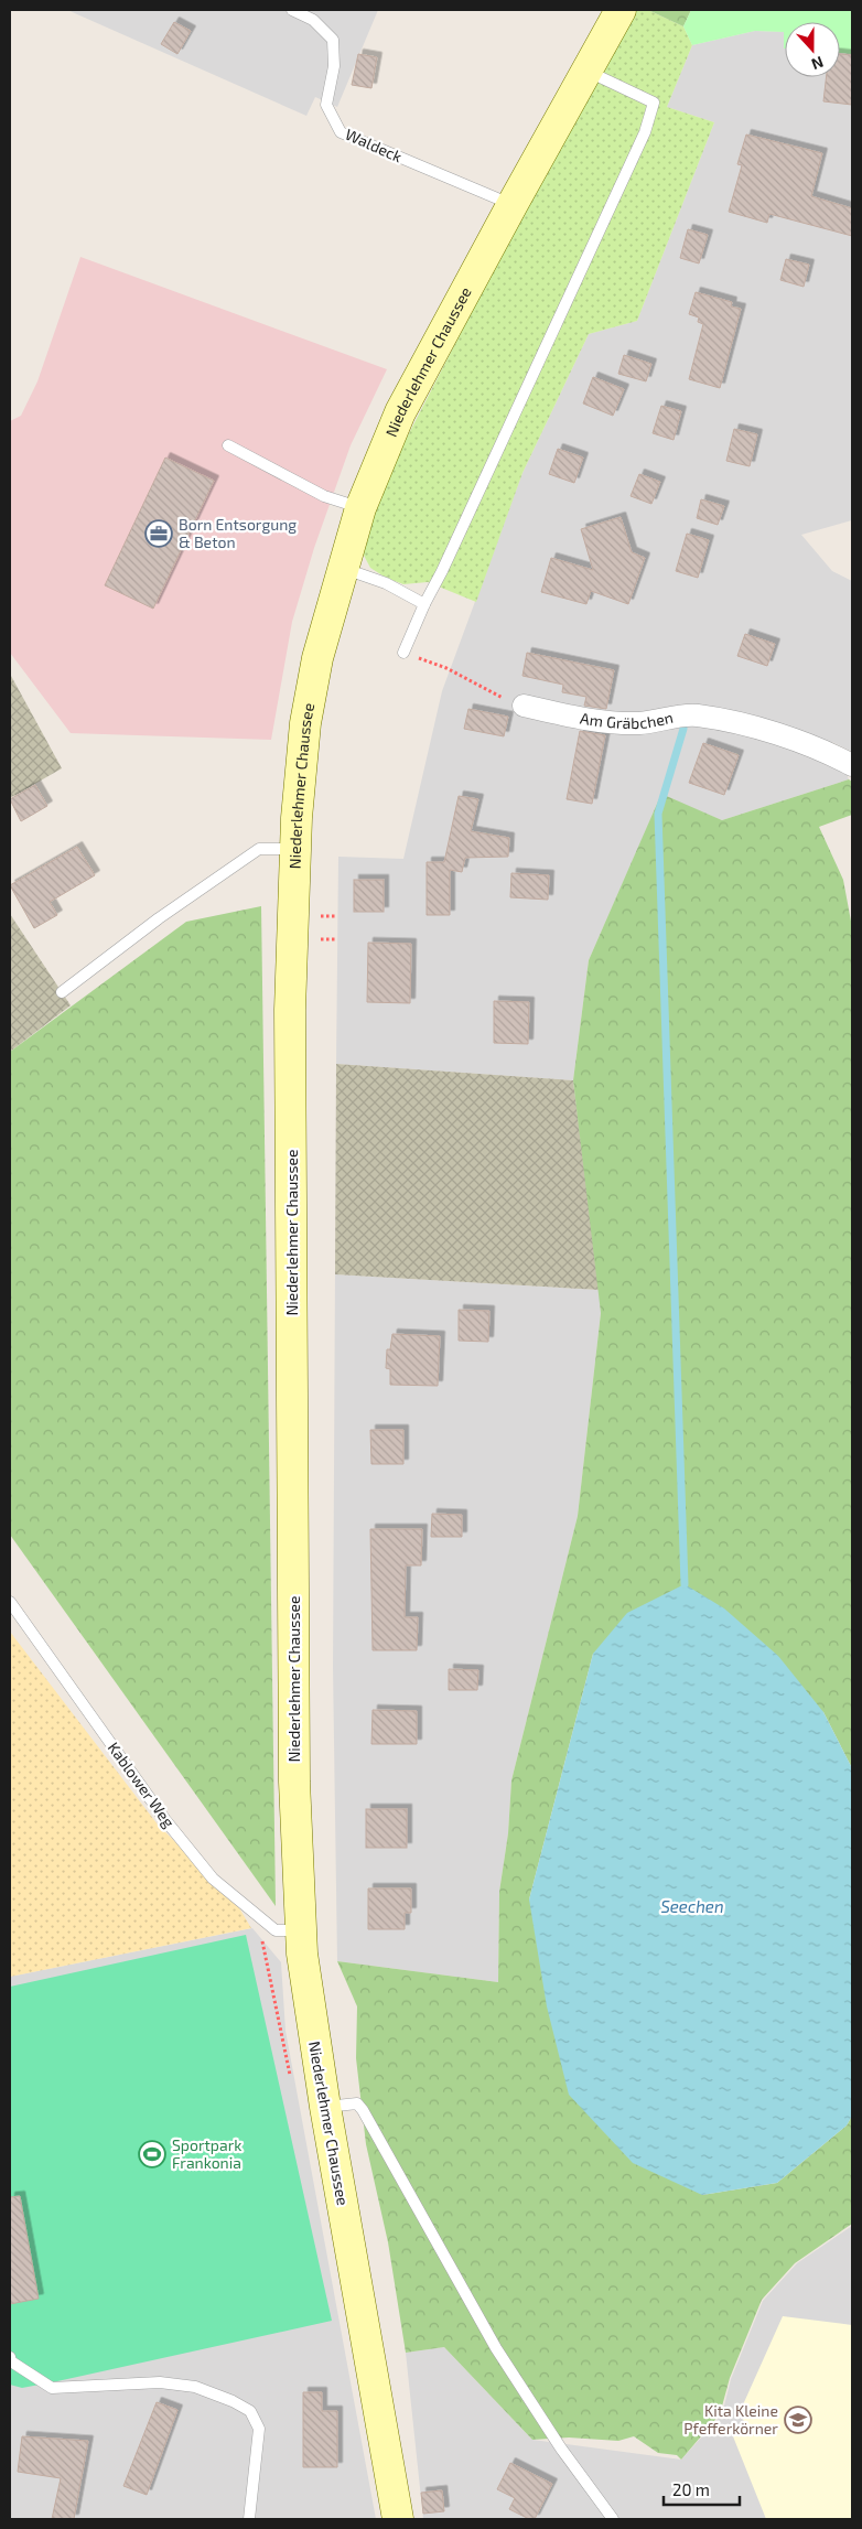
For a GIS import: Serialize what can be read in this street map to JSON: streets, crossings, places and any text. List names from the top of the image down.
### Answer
{
  "streets": {
    "main road": ["Niederlehmer Chaussee"],
    "street": ["Am Gräbchen"],
    "lane": ["Waldeck", "Kablower Weg"]
  },
  "crossings": [
    ["Waldeck", "Niederlehmer Chaussee"],
    ["Niederlehmer Chaussee", "Kablower Weg"]
  ],
  "water": ["Seechen"],
  "places": {
    "office": ["Born Entsorgung & Beton"],
    "sports": ["Sportpark Frankonia"],
    "school or university": ["Kita Kleine Pfefferkörner"]
  },
  "scale_bar": "20 m",
  "north": "bottom"
}
